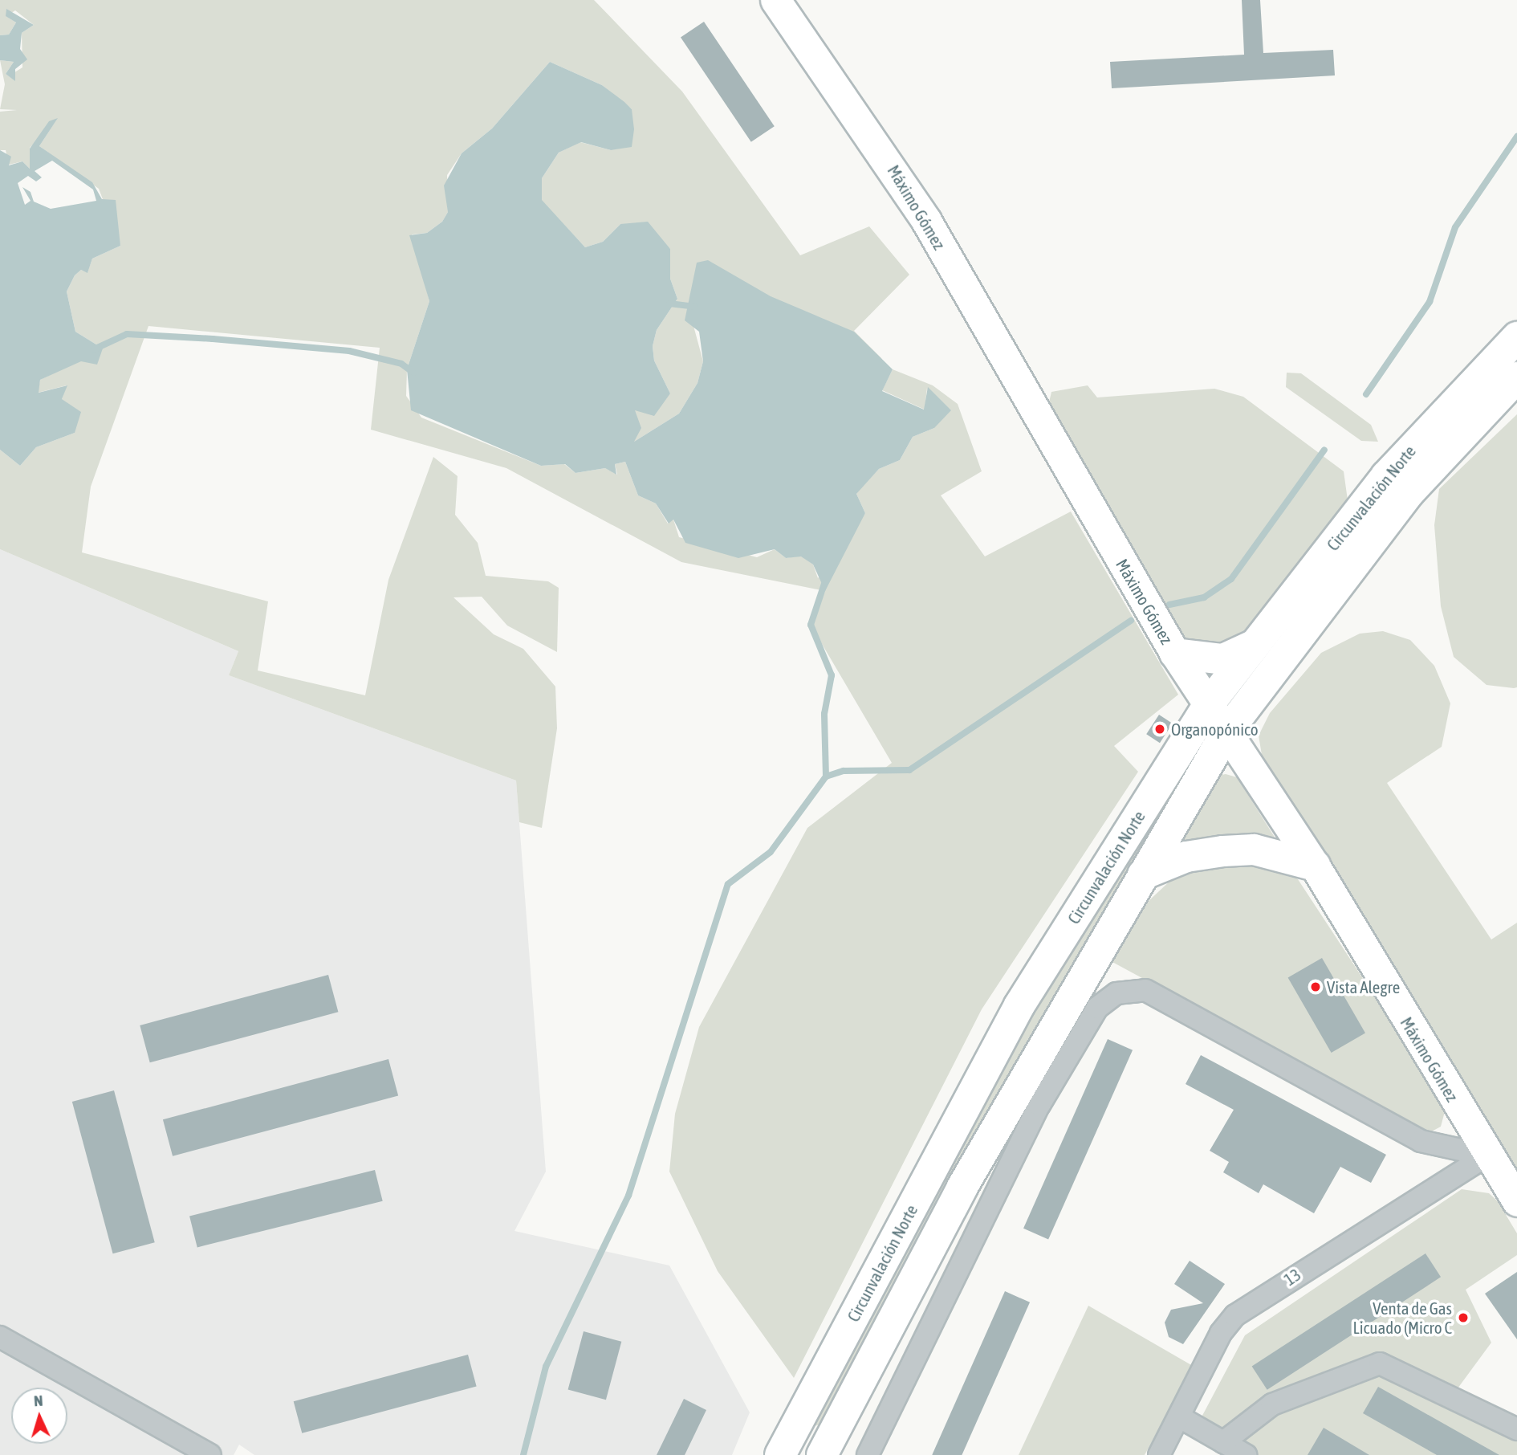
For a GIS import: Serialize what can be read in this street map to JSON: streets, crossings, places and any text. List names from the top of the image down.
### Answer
{
  "streets": {
    "highway": ["Circunvalación Norte"],
    "street": ["Máximo Gómez", "13"]
  },
  "crossings": [
    ["Máximo Gómez", "Circunvalación Norte"],
    ["Máximo Gómez", "13"]
  ],
  "places": ["Organopónico", "Vista Alegre", "Venta de Gas Licuado (Micro C"],
  "north": "top"
}
